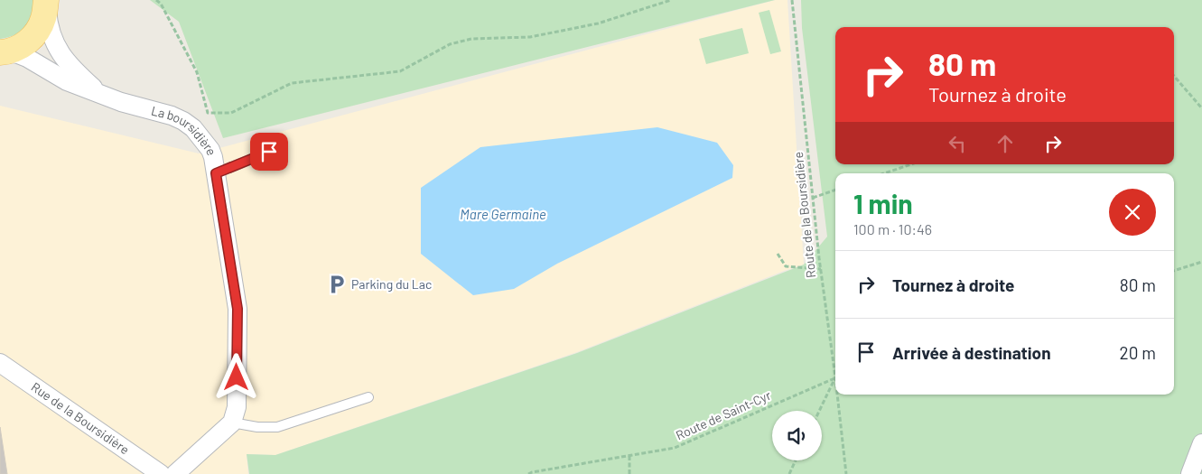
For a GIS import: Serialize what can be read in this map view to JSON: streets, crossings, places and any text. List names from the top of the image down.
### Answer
{
  "streets": {
    "street": ["La boursidière", "Rue de la Boursidière"],
    "path": ["Route de la Boursidière", "Route de Saint-Cyr"]
  },
  "water": ["Mare Germaine"],
  "places": {
    "parking": ["Parking du Lac"]
  },
  "page": {
    "turn": ["80 m", "Tournez à droite"],
    "heading": ["1 min", "100 m · 10:46"],
    "list": [
      {
        "name": "Tournez à droite",
        "value": "80 m"
      },
      {
        "name": "Arrivée à destination",
        "value": "20 m"
      }
    ]
  }
}
